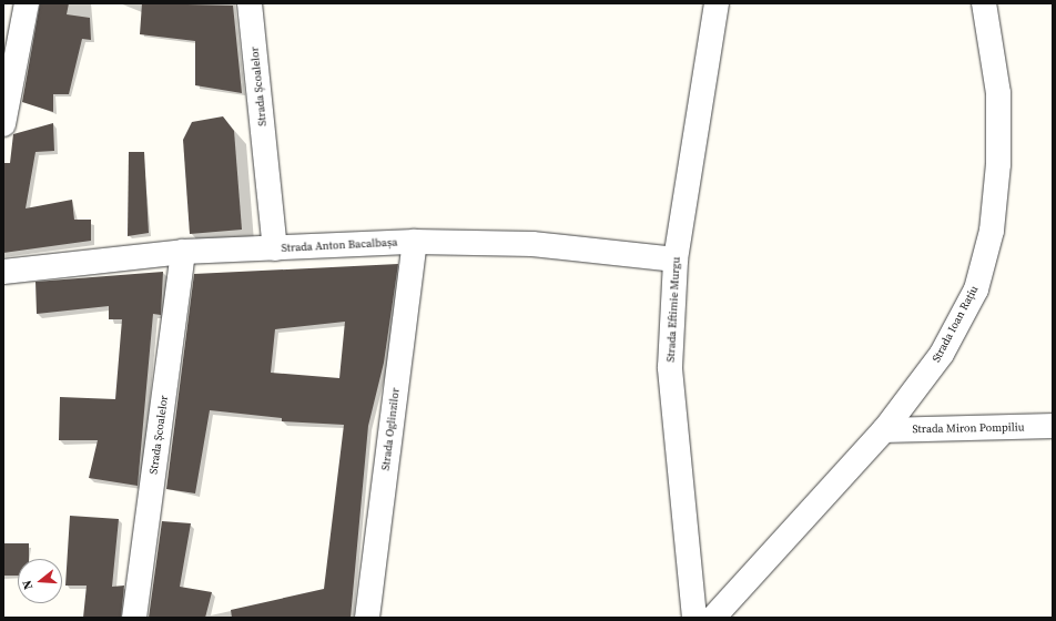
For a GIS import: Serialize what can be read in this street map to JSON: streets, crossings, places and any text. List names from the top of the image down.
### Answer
{
  "streets": {
    "street": [
      "Strada Școalelor",
      "Strada Anton Bacalbașa",
      "Strada Eftimie Murgu",
      "Strada Ioan Rațiu",
      "Strada Miron Pompiliu",
      "Strada Oglinzilor"
    ]
  },
  "crossings": [
    ["Strada Școalelor", "Strada Anton Bacalbașa"],
    ["Strada Anton Bacalbașa", "Strada Eftimie Murgu"],
    ["Strada Anton Bacalbașa", "Strada Oglinzilor"],
    ["Strada Ioan Rațiu", "Strada Miron Pompiliu"]
  ],
  "north": "left"
}
